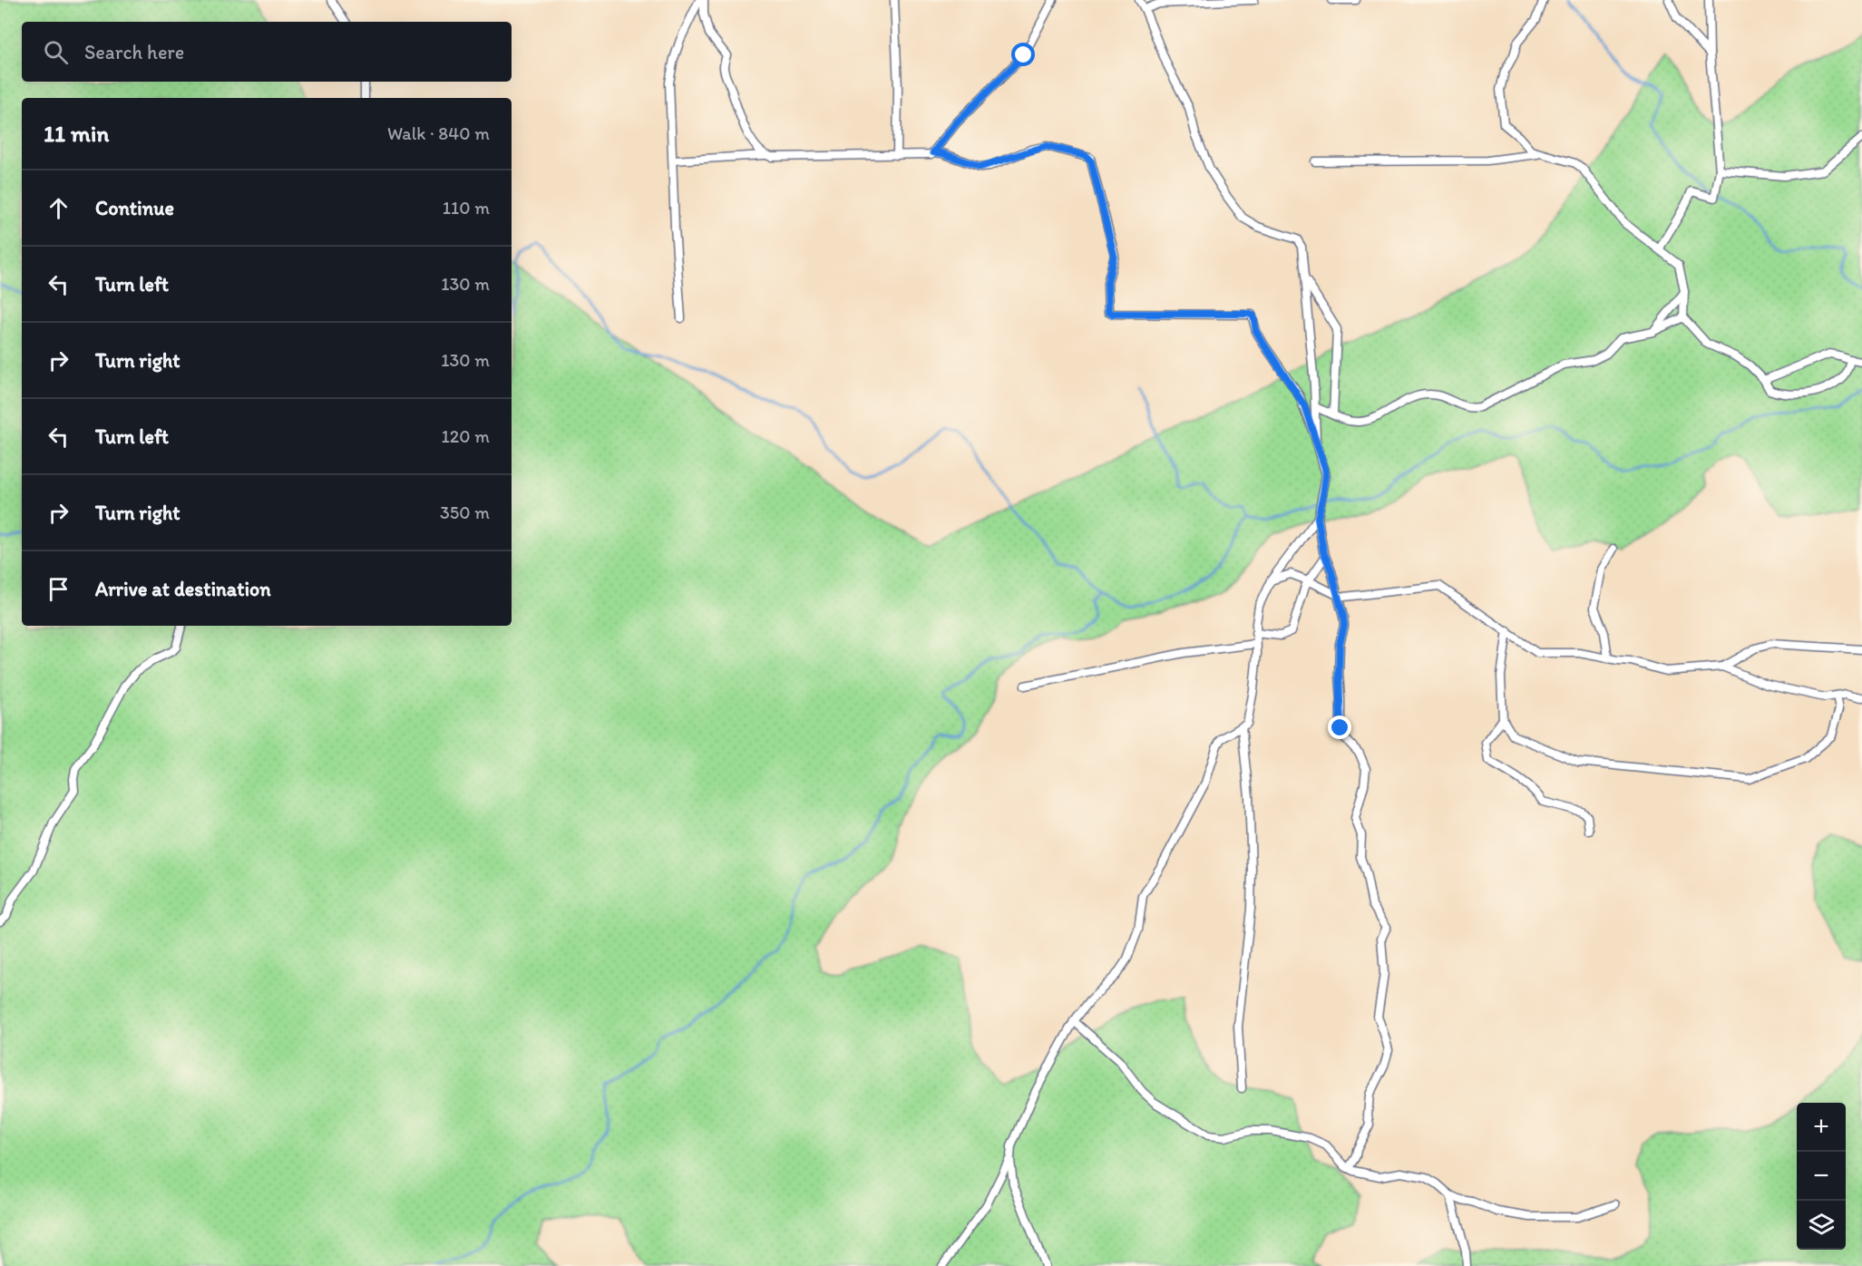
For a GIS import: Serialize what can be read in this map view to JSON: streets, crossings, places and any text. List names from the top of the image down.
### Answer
{
  "page": {
    "search": "Search here",
    "heading": ["11 min", "Walk · 840 m"],
    "list": [
      ["Continue", "110 m"],
      ["Turn left", "130 m"],
      ["Turn right", "130 m"],
      ["Turn left", "120 m"],
      ["Turn right", "350 m"],
      "Arrive at destination"
    ],
    "map_buttons": ["+", "−"]
  }
}
